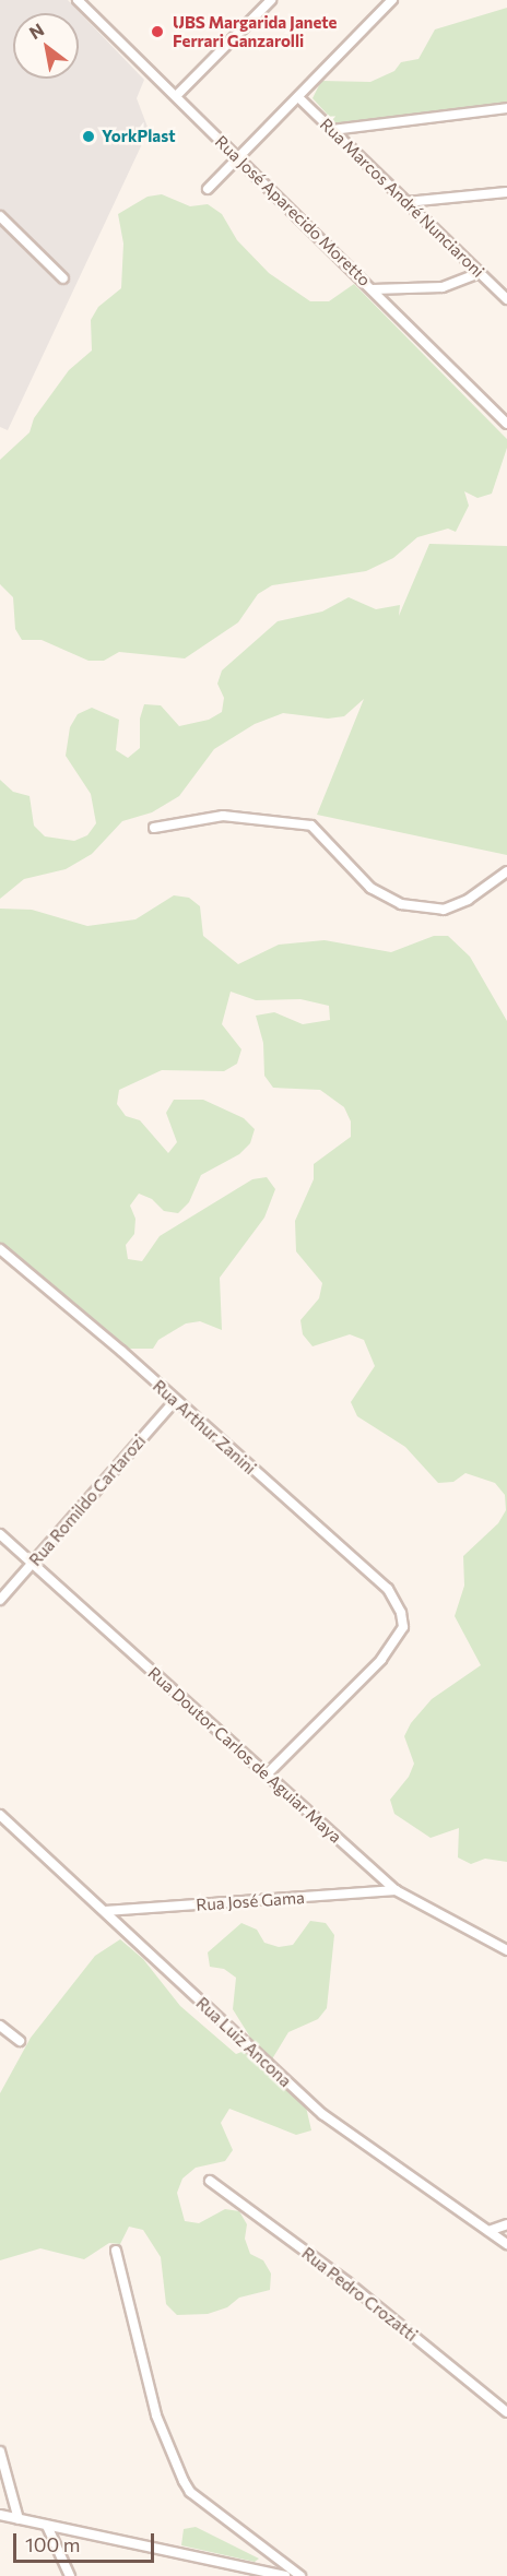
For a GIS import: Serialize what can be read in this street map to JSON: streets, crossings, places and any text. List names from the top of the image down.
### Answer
{
  "streets": {
    "street": [
      "Rua Marcos André Nunciaroni",
      "Rua José Aparecido Moretto",
      "Rua Arthur Zanini",
      "Rua Romildo Cartarozi",
      "Rua Doutor Carlos de Aguiar Maya",
      "Rua José Gama",
      "Rua Luiz Ancona",
      "Rua Pedro Crozatti"
    ]
  },
  "crossings": [
    ["Rua Arthur Zanini", "Rua Romildo Cartarozi"],
    ["Rua Arthur Zanini", "Rua Doutor Carlos de Aguiar Maya"],
    ["Rua Romildo Cartarozi", "Rua Doutor Carlos de Aguiar Maya"],
    ["Rua Doutor Carlos de Aguiar Maya", "Rua José Gama"],
    ["Rua José Gama", "Rua Luiz Ancona"]
  ],
  "places": ["UBS Margarida Janete Ferrari Ganzarolli", "YorkPlast"],
  "scale_bar": "100 m",
  "north": "top left"
}
